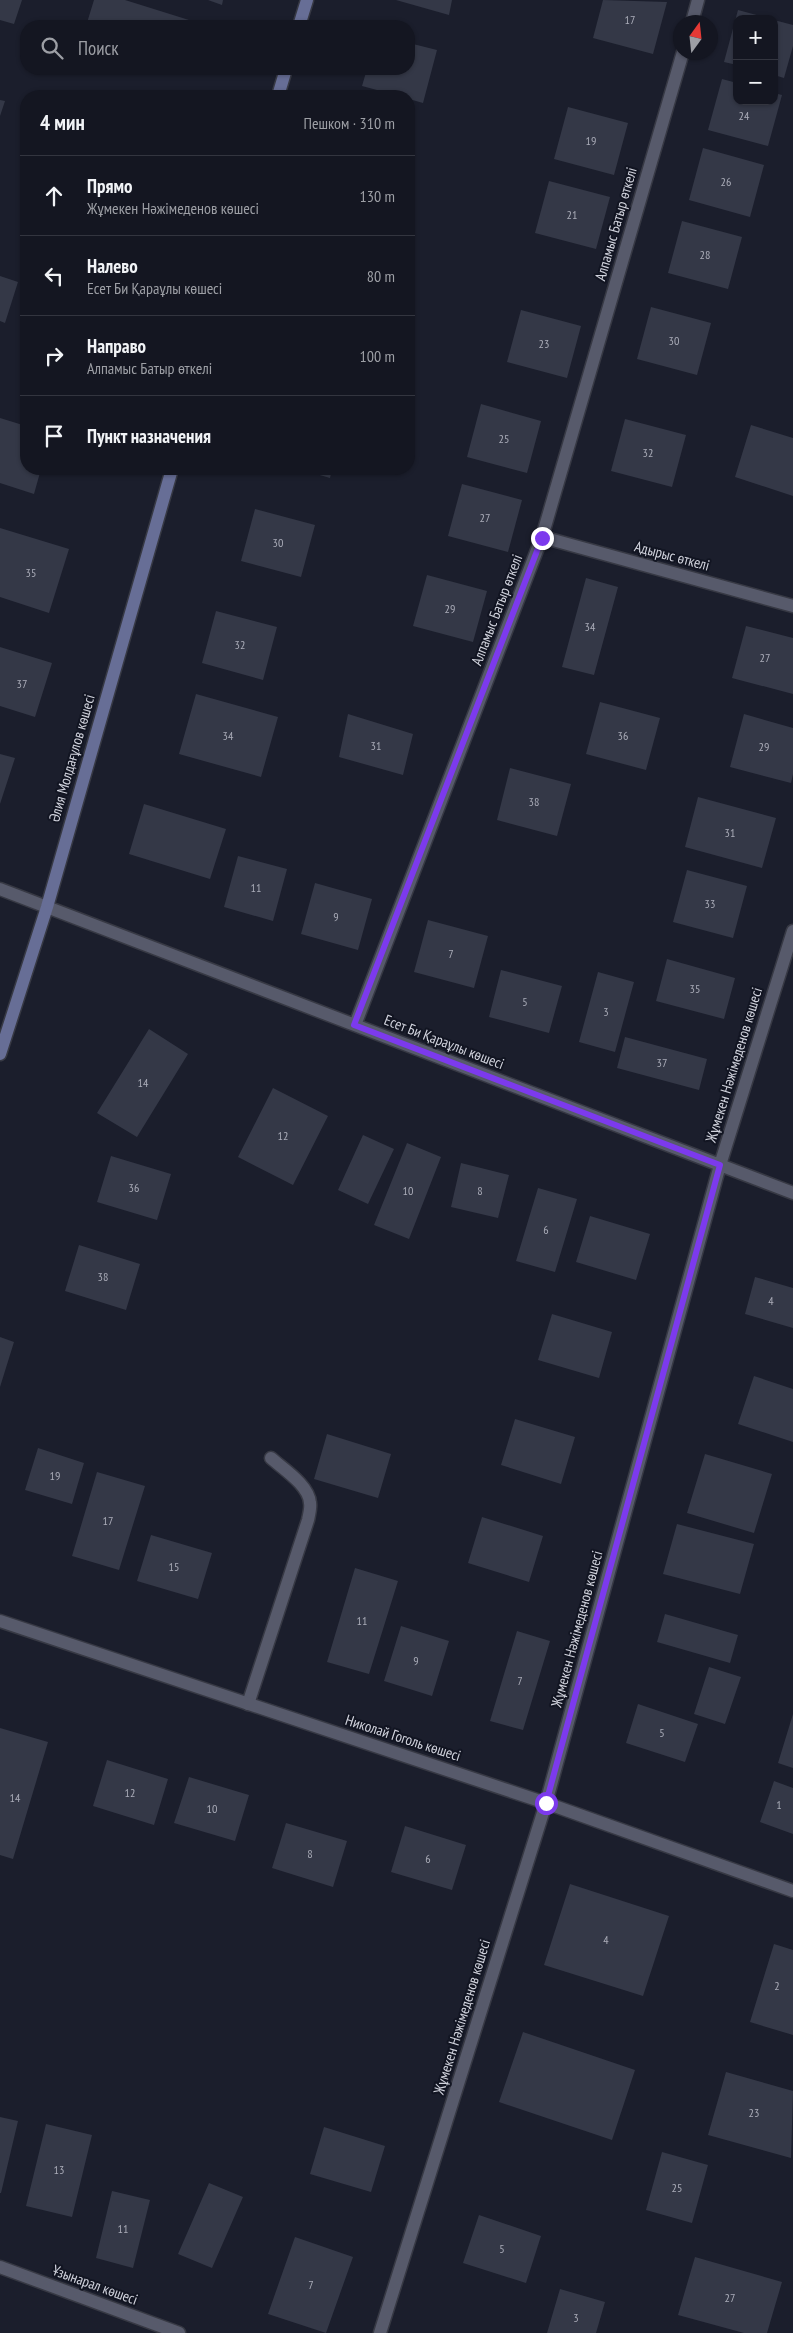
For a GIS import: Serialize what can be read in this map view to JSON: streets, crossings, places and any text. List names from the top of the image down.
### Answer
{
  "streets": {
    "main road": ["Әлия Молдағұлов көшесі"],
    "street": [
      "Алпамыс Батыр өткелі",
      "Адырыс өткелі",
      "Есет Би Қараұлы көшесі",
      "Жұмекен Нәжімеденов көшесі",
      "Николай Гоголь көшесі",
      "Ұзынарал көшесі"
    ]
  },
  "crossings": [
    ["Алпамыс Батыр өткелі", "Адырыс өткелі"],
    ["Алпамыс Батыр өткелі", "Есет Би Қараұлы көшесі"],
    ["Әлия Молдағұлов көшесі", "Есет Би Қараұлы көшесі"],
    ["Есет Би Қараұлы көшесі", "Жұмекен Нәжімеденов көшесі"],
    ["Жұмекен Нәжімеденов көшесі", "Николай Гоголь көшесі"]
  ],
  "house_numbers": [
    "17",
    "24",
    "19",
    "26",
    "21",
    "28",
    "30",
    "23",
    "25",
    "32",
    "27",
    "30",
    "35",
    "29",
    "34",
    "32",
    "27",
    "37",
    "34",
    "36",
    "31",
    "29",
    "38",
    "31",
    "11",
    "33",
    "9",
    "7",
    "35",
    "5",
    "3",
    "37",
    "14",
    "12",
    "36",
    "10",
    "8",
    "6",
    "38",
    "4",
    "19",
    "17",
    "15",
    "11",
    "9",
    "7",
    "5",
    "12",
    "14",
    "1",
    "10",
    "8",
    "6",
    "4",
    "2",
    "23",
    "13",
    "25",
    "11",
    "5",
    "7",
    "27",
    "3"
  ],
  "north": "top",
  "page": {
    "map_buttons": ["+", "−"],
    "search": "Поиск",
    "heading": ["4 мин", "Пешком · 310 m"],
    "list": [
      ["Прямо", "Жұмекен Нәжімеденов көшесі", "130 m"],
      ["Налево", "Есет Би Қараұлы көшесі", "80 m"],
      ["Направо", "Алпамыс Батыр өткелі", "100 m"],
      "Пункт назначения"
    ]
  }
}
